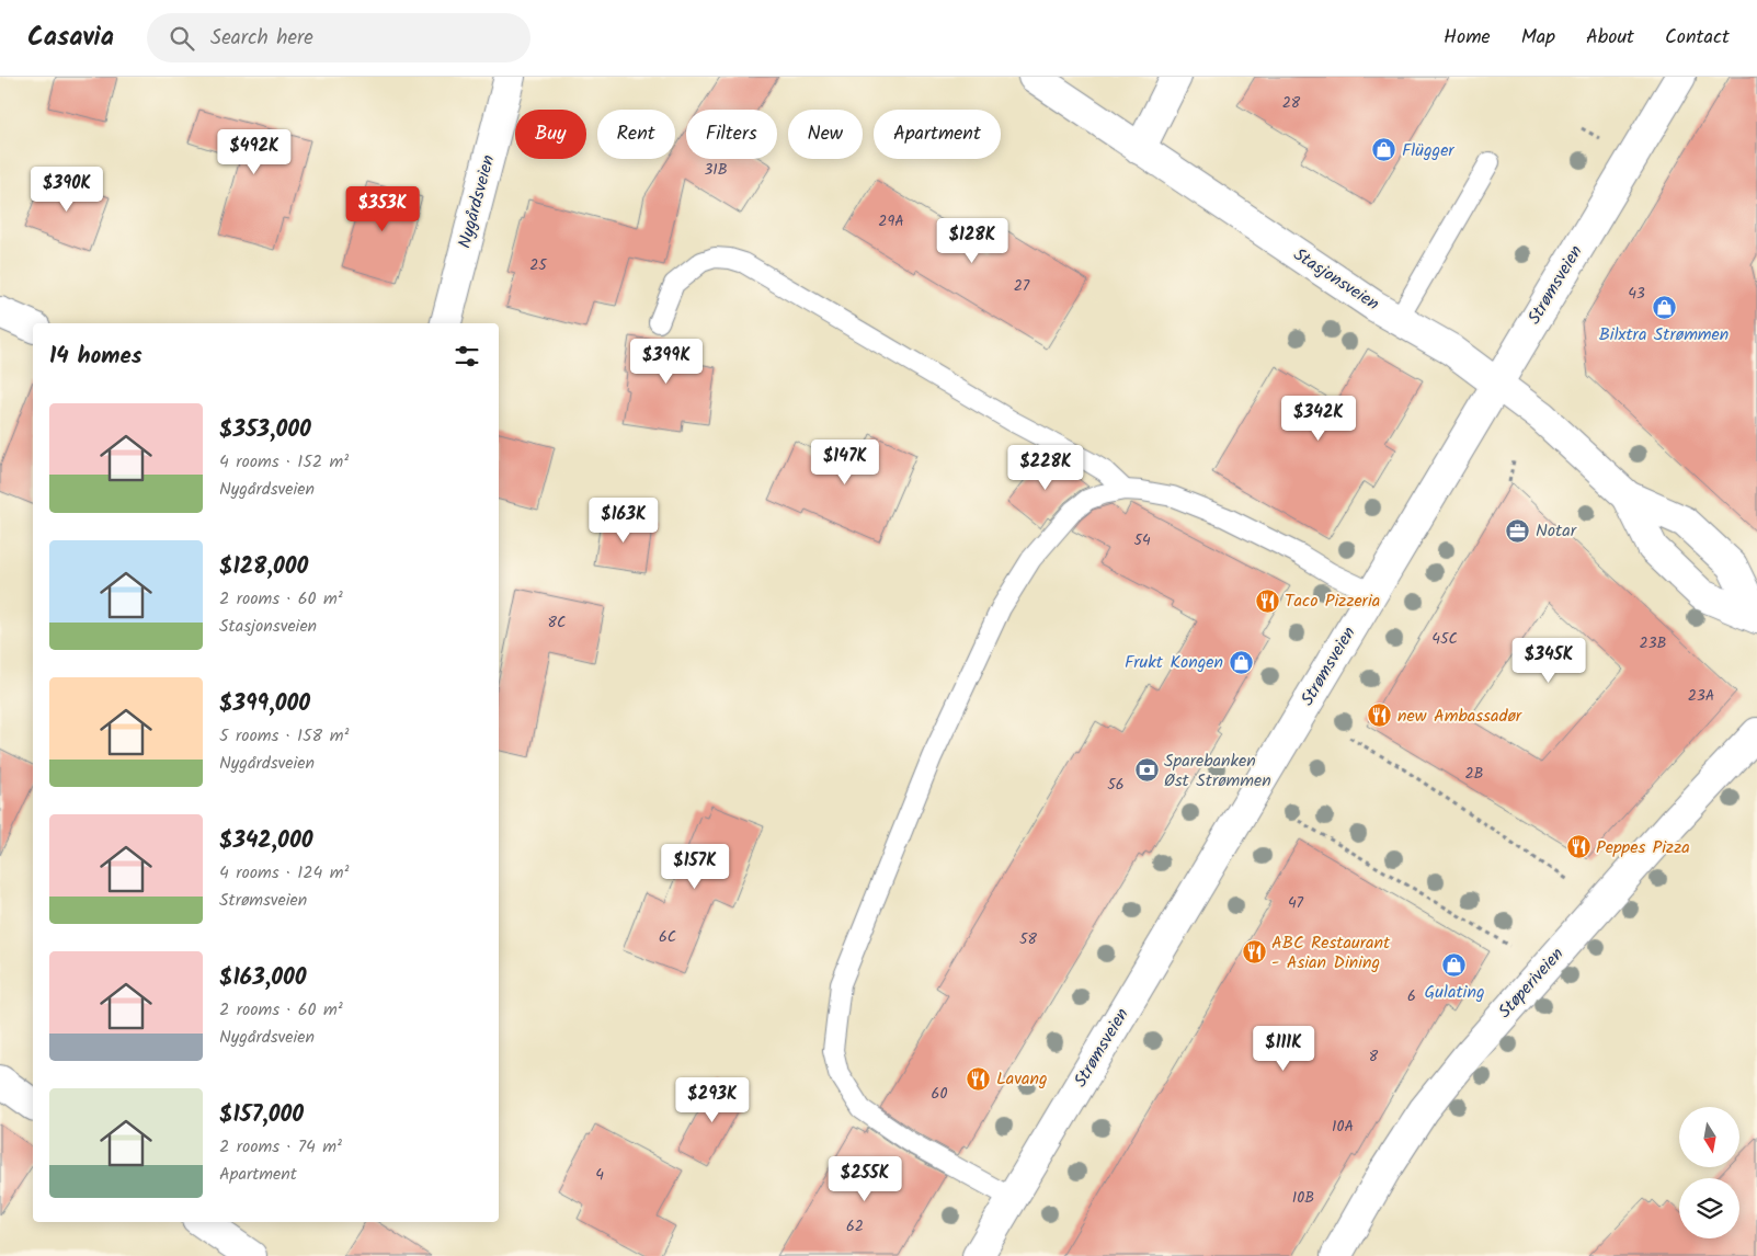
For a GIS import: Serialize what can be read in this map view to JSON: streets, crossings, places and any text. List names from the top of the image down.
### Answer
{
  "streets": {
    "main road": [
      "Nygårdsveien",
      "Stasjonsveien",
      "Strømsveien",
      "Støperiveien"
    ]
  },
  "crossings": [
    ["Stasjonsveien", "Strømsveien"]
  ],
  "places": {
    "shop": [
      "Flügger",
      "Bilxtra Strømmen",
      "Frukt Kongen",
      "Gulating"
    ],
    "office": ["Notar"],
    "restaurant": [
      "Taco Pizzeria",
      "new Ambassadør",
      "Peppes Pizza",
      "ABC Restaurant - Asian Dining",
      "Lavang"
    ],
    "bank": ["Sparebanken Øst Strømmen"]
  },
  "house_numbers": [
    "28",
    "31B",
    "29A",
    "25",
    "27",
    "43",
    "54",
    "8C",
    "45C",
    "23B",
    "23A",
    "2B",
    "56",
    "47",
    "6C",
    "58",
    "6",
    "8",
    "60",
    "10A",
    "4",
    "10B",
    "62"
  ],
  "north": "bottom",
  "page": {
    "header": "Casavia",
    "search": "Search here",
    "nav": [
      "Home",
      "Map",
      "About",
      "Contact"
    ],
    "chip": [
      "Buy",
      "Rent",
      "Filters",
      "New",
      "Apartment"
    ],
    "price": [
      "$492K",
      "$390K",
      "$353K",
      "$128K",
      "$399K",
      "$342K",
      "$147K",
      "$228K",
      "$163K",
      "$345K",
      "$157K",
      "$111K",
      "$293K",
      "$255K"
    ],
    "heading": "14 homes",
    "list": [
      {
        "name": "$353,000",
        "note": "4 rooms · 152 m² · Nygårdsveien"
      },
      {
        "name": "$128,000",
        "note": "2 rooms · 60 m² · Stasjonsveien"
      },
      {
        "name": "$399,000",
        "note": "5 rooms · 158 m² · Nygårdsveien"
      },
      {
        "name": "$342,000",
        "note": "4 rooms · 124 m² · Strømsveien"
      },
      {
        "name": "$163,000",
        "note": "2 rooms · 60 m² · Nygårdsveien"
      },
      {
        "name": "$157,000",
        "note": "2 rooms · 74 m² · Apartment"
      }
    ]
  }
}
